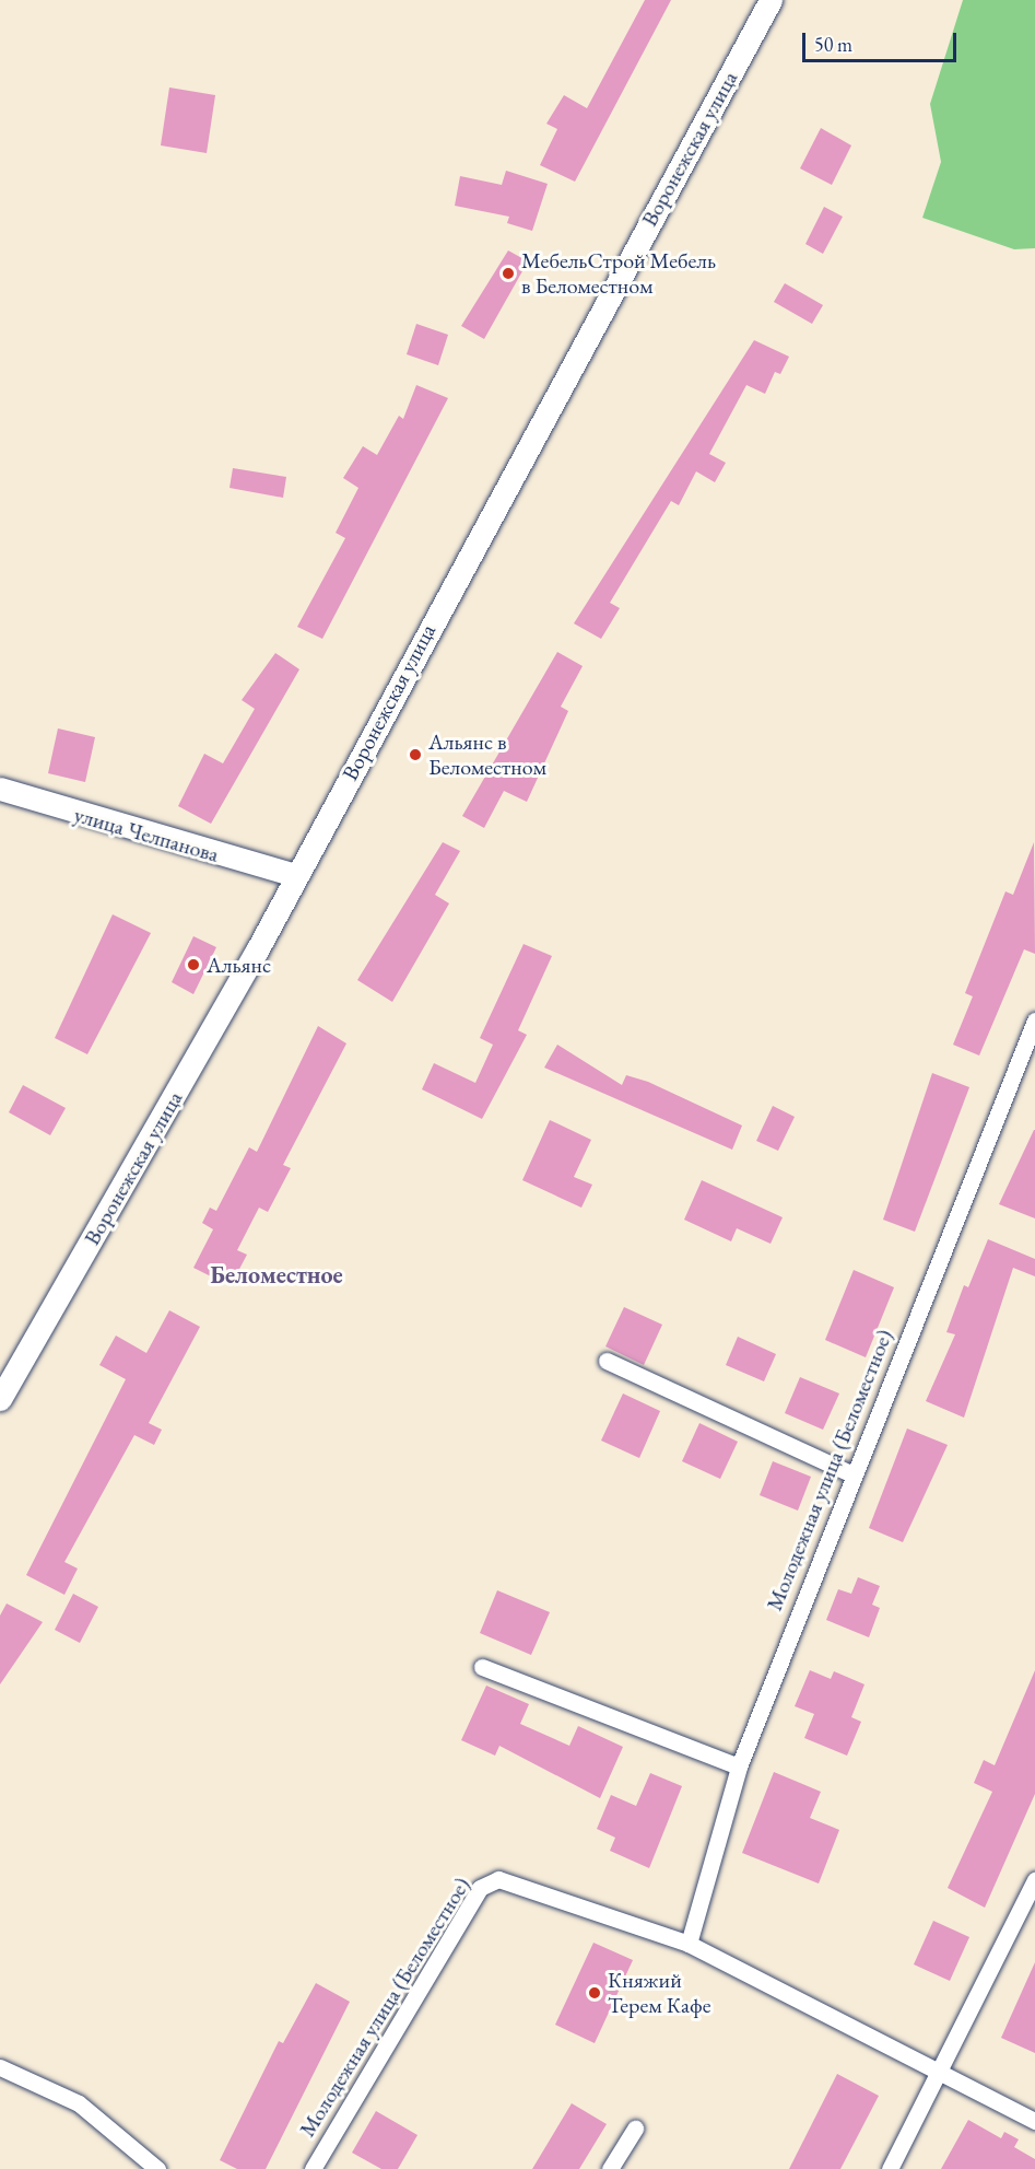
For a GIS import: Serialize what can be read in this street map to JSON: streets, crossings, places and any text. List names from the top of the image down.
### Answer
{
  "streets": {
    "street": ["Воронежская улица", "улица Челпанова", "Молодежная улица (Беломестное)"]
  },
  "crossings": [
    ["Воронежская улица", "улица Челпанова"]
  ],
  "districts": ["Беломестное"],
  "places": [
    "МебельСтрой Мебель в Беломестном",
    "Альянс в Беломестном",
    "Альянс",
    "Княжий Терем Кафе"
  ],
  "scale_bar": "50 m"
}
